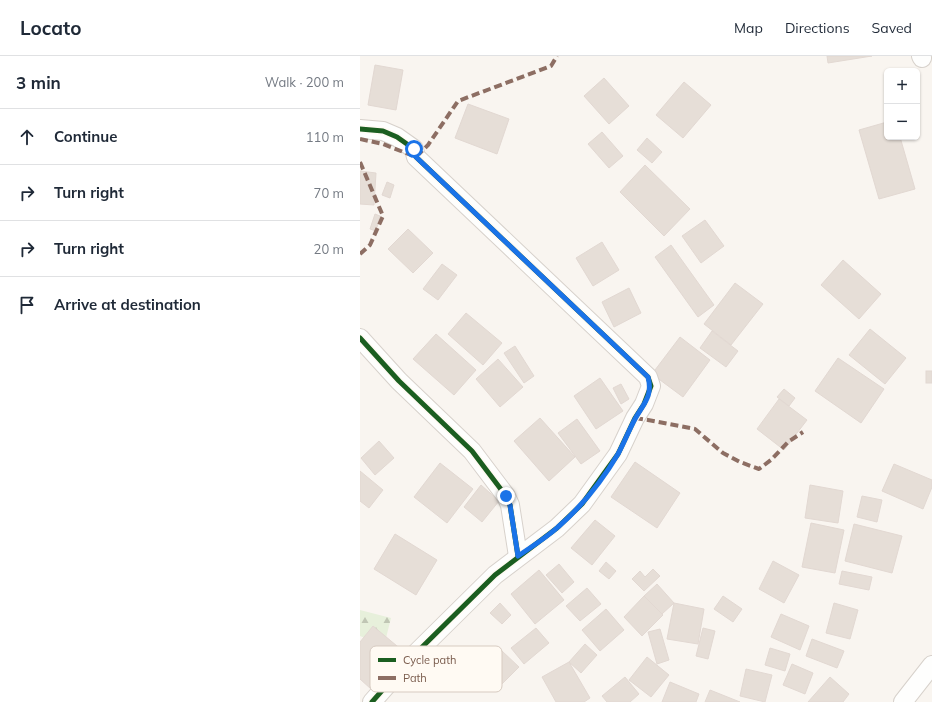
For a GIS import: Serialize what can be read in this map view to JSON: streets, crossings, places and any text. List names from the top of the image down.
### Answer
{
  "legend": ["Cycle path", "Path"],
  "page": {
    "header": "Locato",
    "nav": ["Map", "Directions", "Saved"],
    "heading": ["3 min", "Walk · 200 m"],
    "map_buttons": ["+", "−"],
    "list": [
      ["Continue", "110 m"],
      ["Turn right", "70 m"],
      ["Turn right", "20 m"],
      "Arrive at destination"
    ]
  }
}
